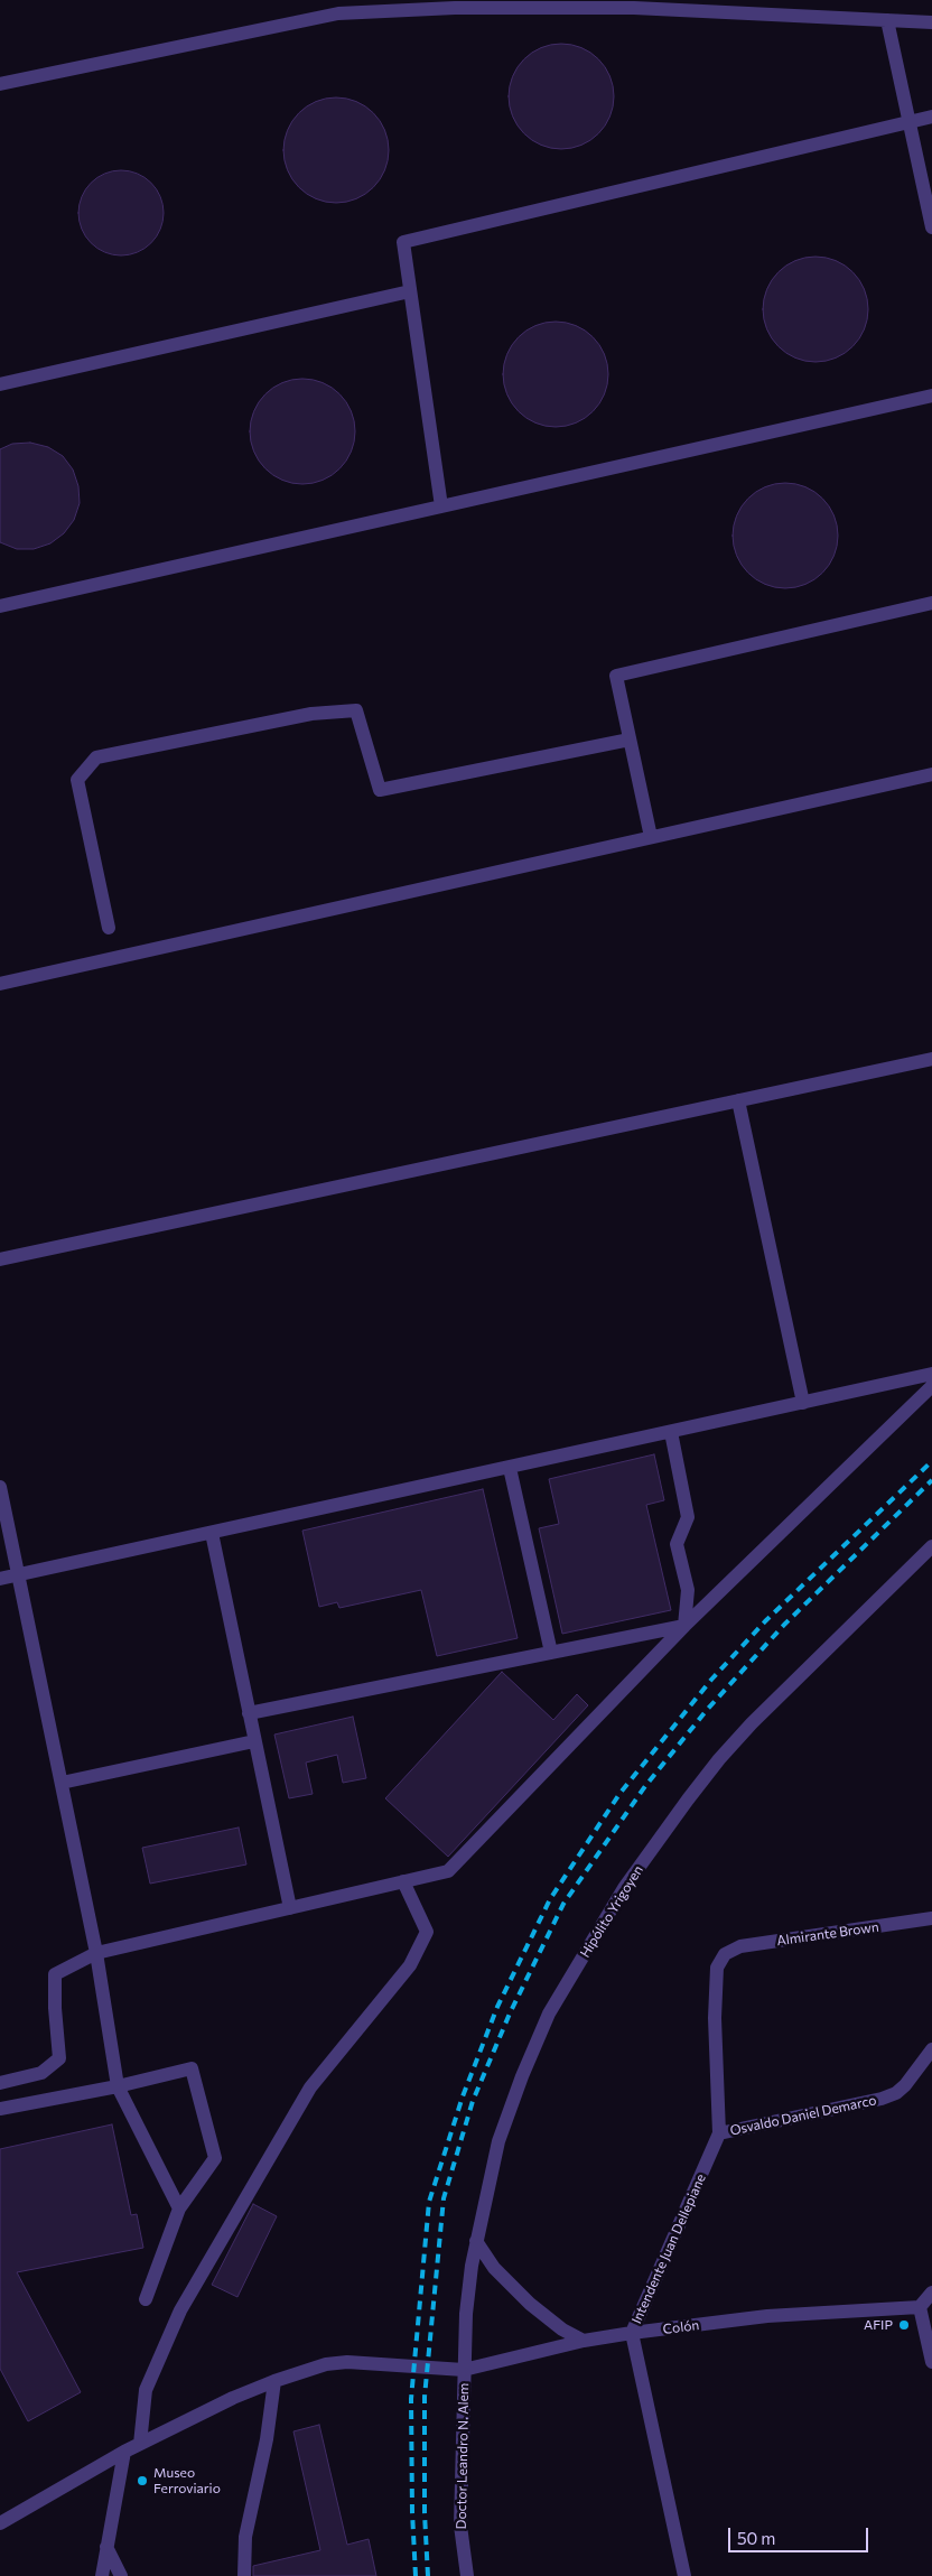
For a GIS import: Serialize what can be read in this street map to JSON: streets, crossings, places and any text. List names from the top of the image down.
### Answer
{
  "streets": {
    "street": [
      "Hipólito Yrigoyen",
      "Almirante Brown",
      "Osvaldo Daniel Demarco",
      "Intendente Juan Dellepiane",
      "Colón",
      "Doctor Leandro N. Alem"
    ]
  },
  "crossings": [
    ["Hipólito Yrigoyen", "Colón"],
    ["Hipólito Yrigoyen", "Doctor Leandro N. Alem"],
    ["Almirante Brown", "Intendente Juan Dellepiane"],
    ["Osvaldo Daniel Demarco", "Intendente Juan Dellepiane"],
    ["Intendente Juan Dellepiane", "Colón"],
    ["Colón", "Doctor Leandro N. Alem"]
  ],
  "places": ["AFIP", "Museo Ferroviario"],
  "scale_bar": "50 m"
}
